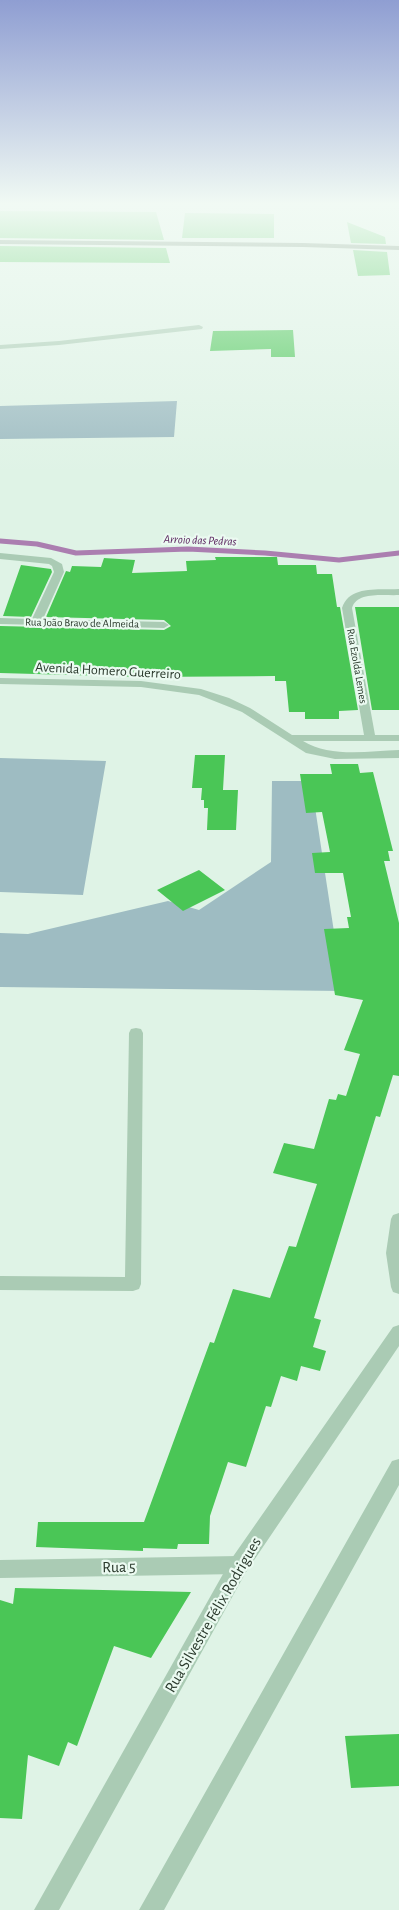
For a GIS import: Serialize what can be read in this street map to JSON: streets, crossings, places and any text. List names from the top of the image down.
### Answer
{
  "streets": {
    "street": [
      "Rua João Bravo de Almeida",
      "Rua Ezolda Lemes",
      "Avenida Homero Guerreiro",
      "Rua 5",
      "Rua Silvestre Félix Rodrigues"
    ]
  },
  "crossings": [
    ["Rua 5", "Rua Silvestre Félix Rodrigues"]
  ],
  "water": ["Arroio das Pedras"]
}
